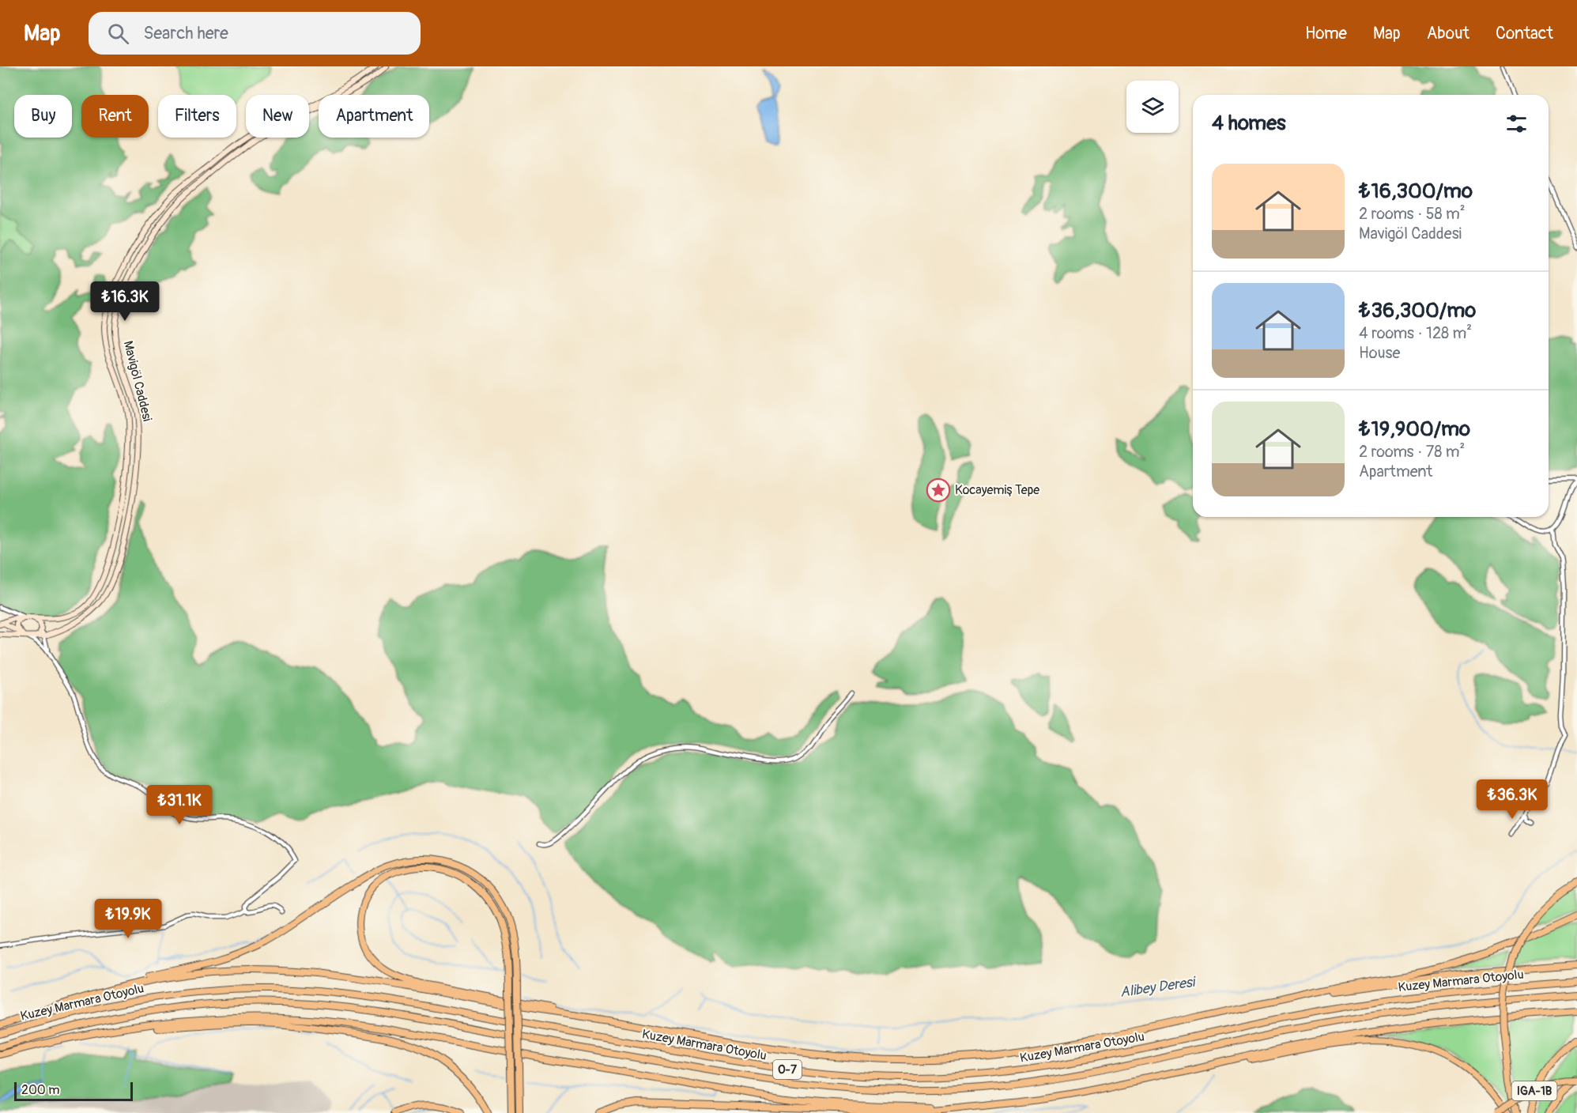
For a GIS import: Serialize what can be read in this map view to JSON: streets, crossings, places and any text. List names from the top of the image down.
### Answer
{
  "streets": {
    "highway": ["Kuzey Marmara Otoyolu", "O-7", "IGA-1B"],
    "main road": ["Mavigöl Caddesi"]
  },
  "water": ["Alibey Deresi"],
  "places": {
    "place": ["Kocayemiş Tepe"]
  },
  "scale_bar": "200 m",
  "page": {
    "header": "Map",
    "search": "Search here",
    "nav": [
      "Home",
      "Map",
      "About",
      "Contact"
    ],
    "chip": [
      "Buy",
      "Rent",
      "Filters",
      "New",
      "Apartment"
    ],
    "heading": "4 homes",
    "list": [
      {
        "name": "₺16,300/mo",
        "note": "2 rooms · 58 m² · Mavigöl Caddesi"
      },
      {
        "name": "₺36,300/mo",
        "note": "4 rooms · 128 m² · House"
      },
      {
        "name": "₺19,900/mo",
        "note": "2 rooms · 78 m² · Apartment"
      }
    ],
    "price": [
      "₺16.3K",
      "₺36.3K",
      "₺31.1K",
      "₺19.9K"
    ],
    "scale": "200 m"
  }
}
